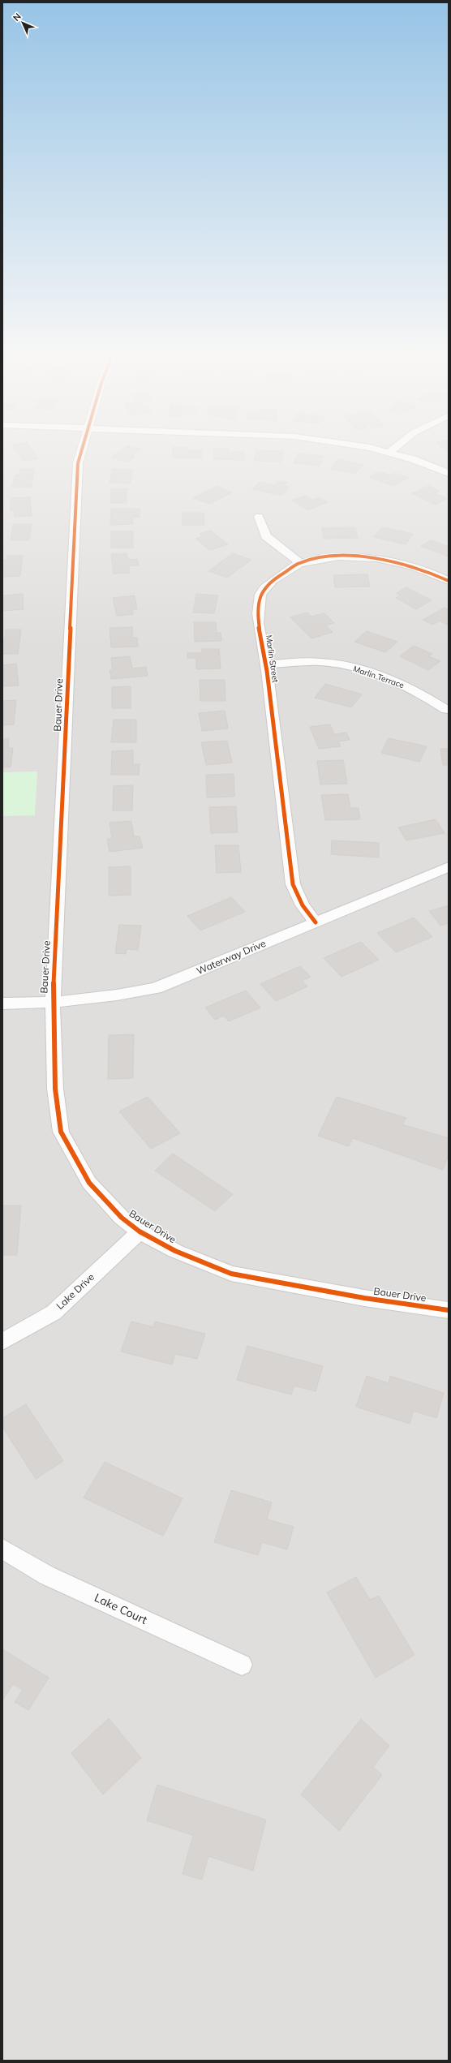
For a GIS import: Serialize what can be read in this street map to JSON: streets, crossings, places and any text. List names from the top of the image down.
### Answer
{
  "streets": {
    "street": [
      "Marlin Street",
      "Marlin Terrace",
      "Bauer Drive",
      "Waterway Drive",
      "Lake Drive",
      "Lake Court"
    ]
  },
  "crossings": [
    ["Marlin Street", "Marlin Terrace"],
    ["Marlin Street", "Waterway Drive"],
    ["Bauer Drive", "Waterway Drive"],
    ["Bauer Drive", "Lake Drive"]
  ],
  "north": "top left"
}
